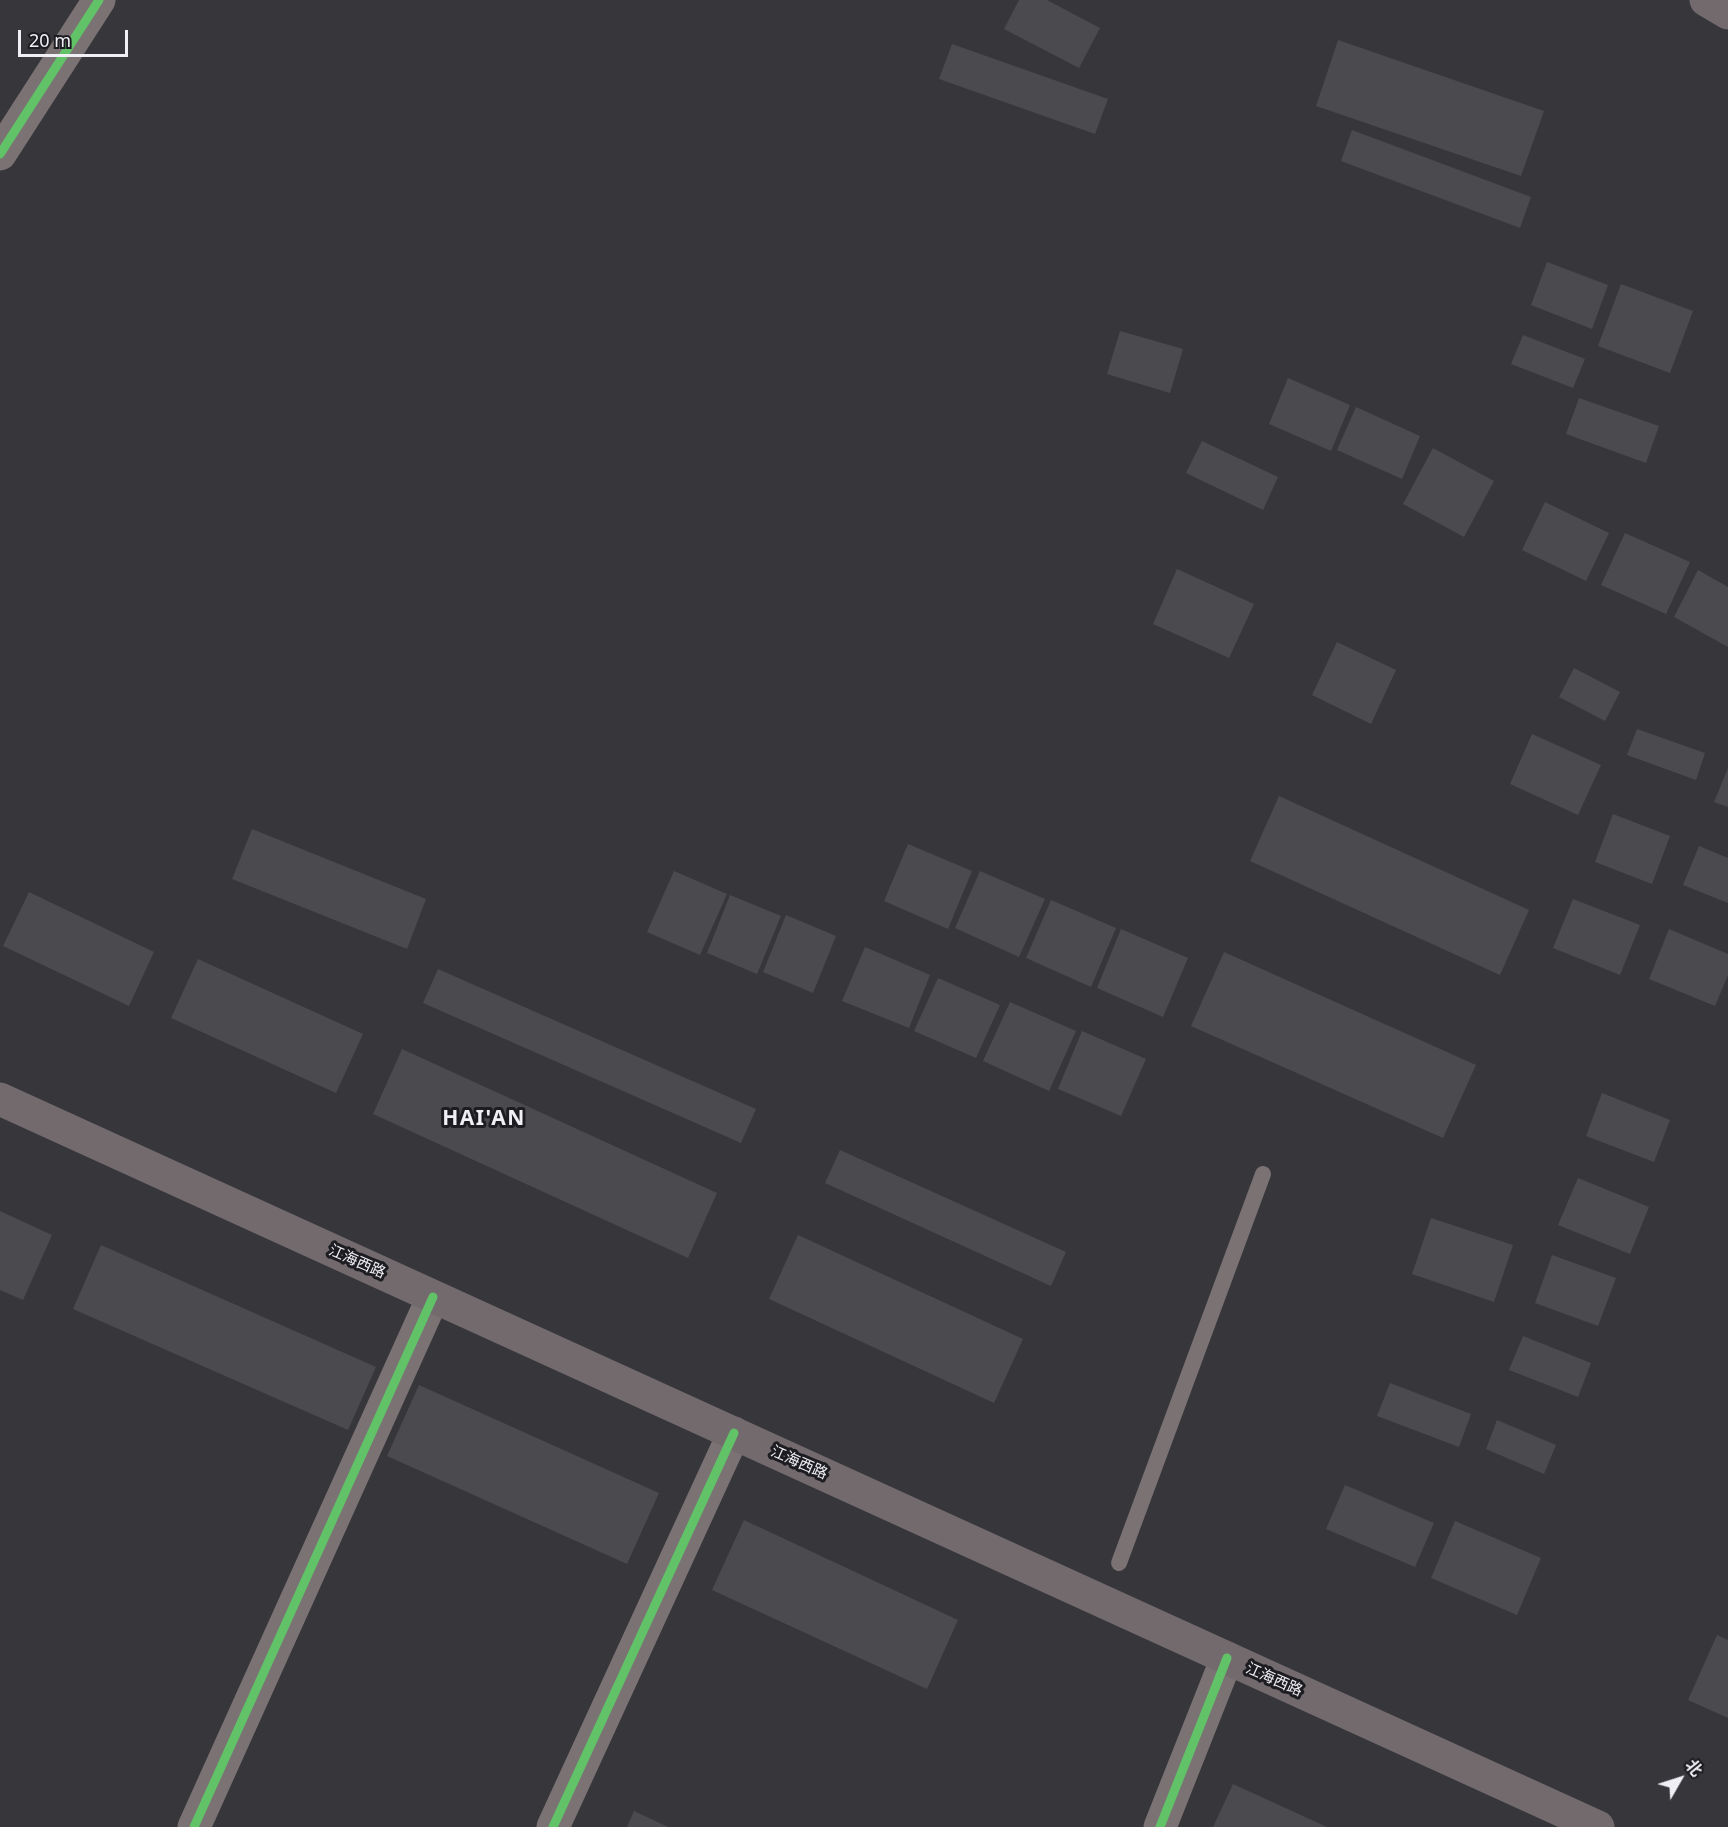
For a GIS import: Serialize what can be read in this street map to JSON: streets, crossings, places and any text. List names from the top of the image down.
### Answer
{
  "streets": {
    "main road": ["江海西路"]
  },
  "districts": ["HAI'AN"],
  "scale_bar": "20 m",
  "north": "top right"
}
